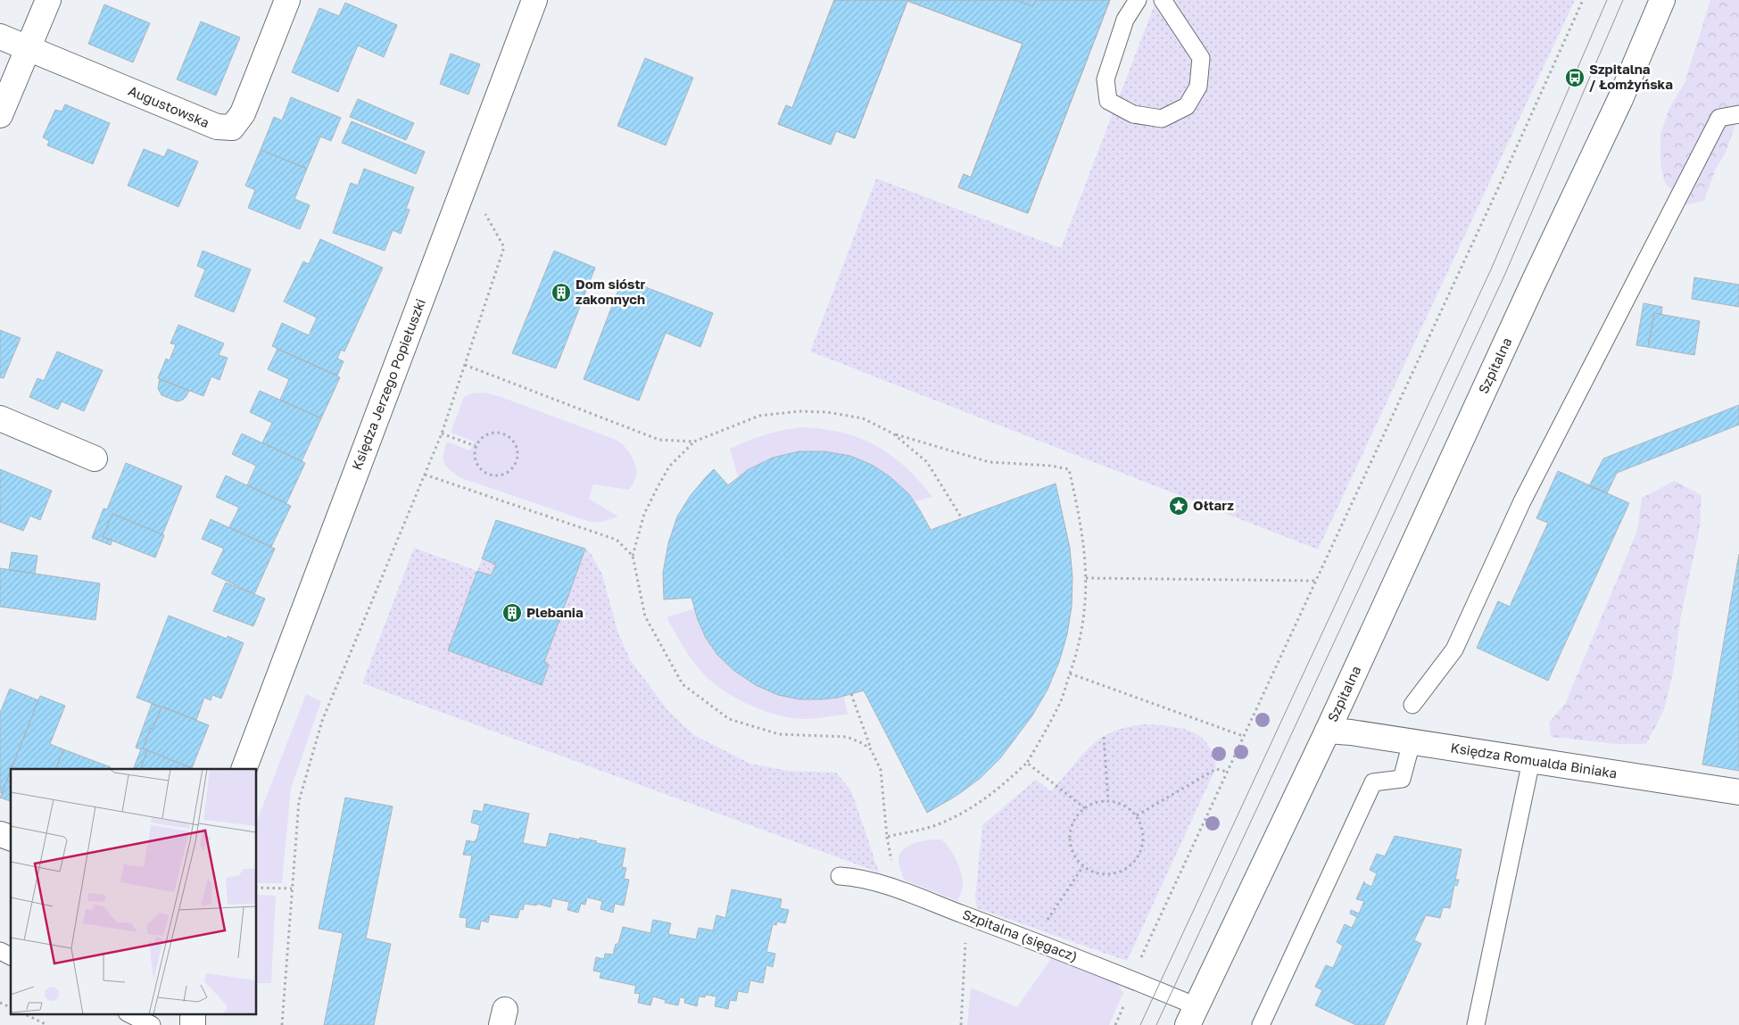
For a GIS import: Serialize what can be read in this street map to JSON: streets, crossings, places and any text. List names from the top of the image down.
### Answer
{
  "streets": {
    "street": [
      "Augustowska",
      "Szpitalna",
      "Księdza Jerzego Popiełuszki",
      "Księdza Romualda Biniaka"
    ],
    "lane": ["Szpitalna (sięgacz)"]
  },
  "crossings": [
    ["Szpitalna", "Księdza Romualda Biniaka"],
    ["Szpitalna", "Szpitalna (sięgacz)"]
  ],
  "places": {
    "bus stop": ["Szpitalna / Łomżyńska"],
    "building": ["Dom sióstr zakonnych", "Plebania"],
    "place": ["Ołtarz"]
  }
}
